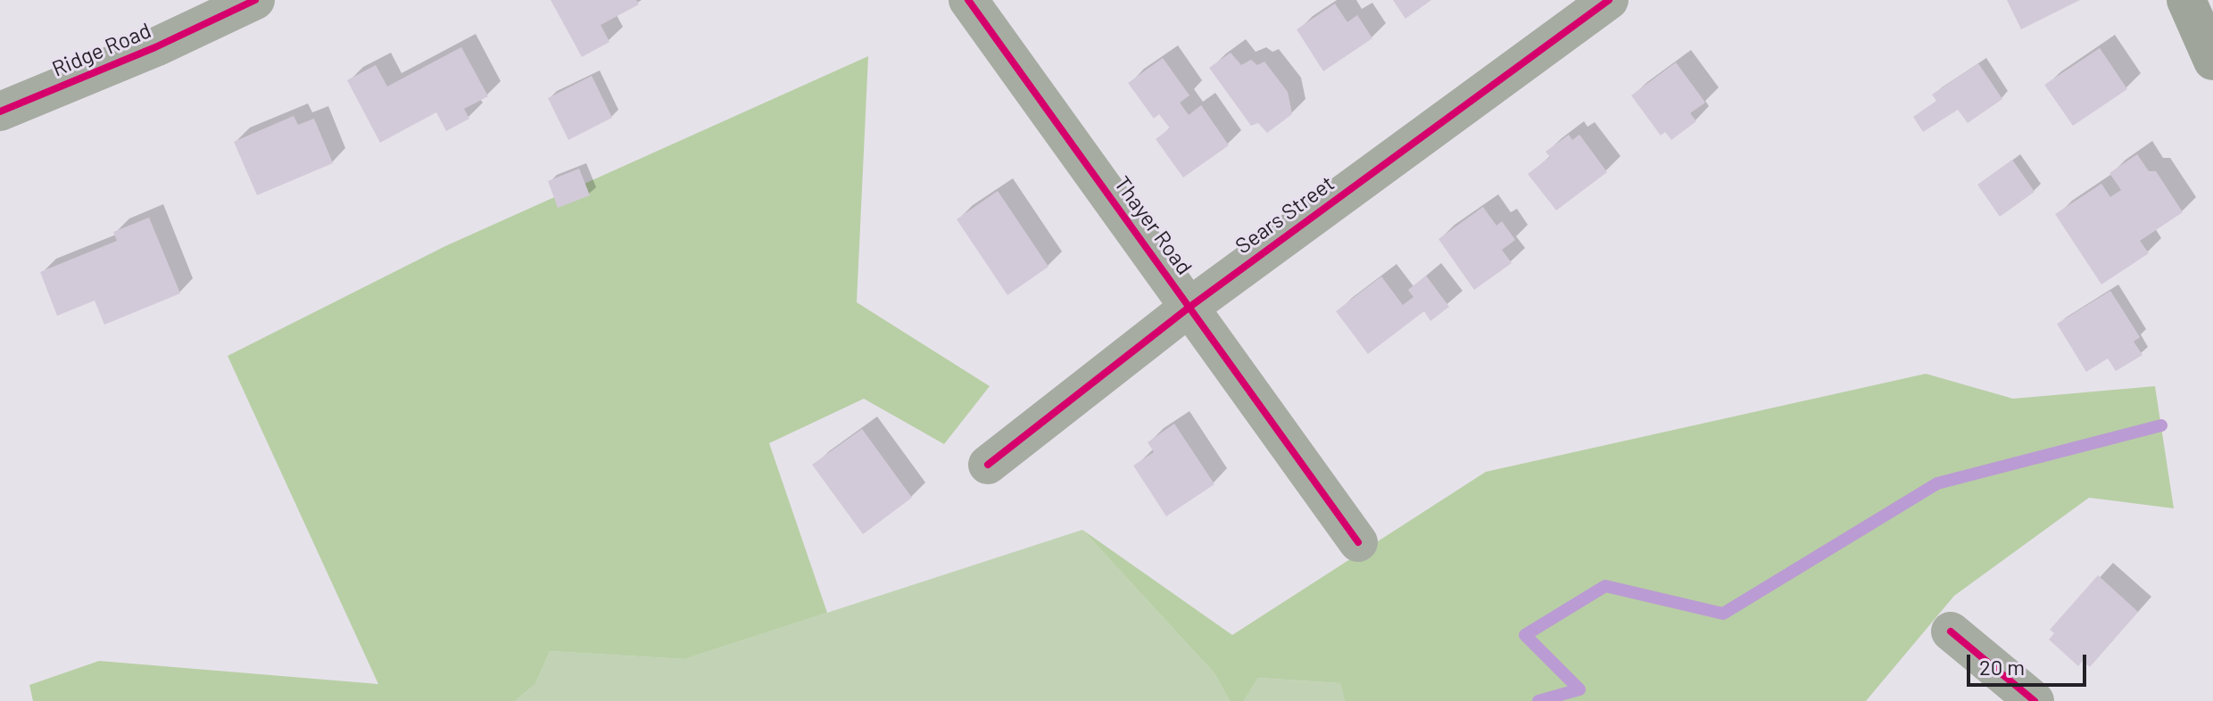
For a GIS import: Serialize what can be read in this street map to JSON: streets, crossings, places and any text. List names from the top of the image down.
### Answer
{
  "streets": {
    "street": ["Ridge Road", "Sears Street", "Thayer Road"]
  },
  "crossings": [
    ["Sears Street", "Thayer Road"]
  ],
  "scale_bar": "20 m"
}
